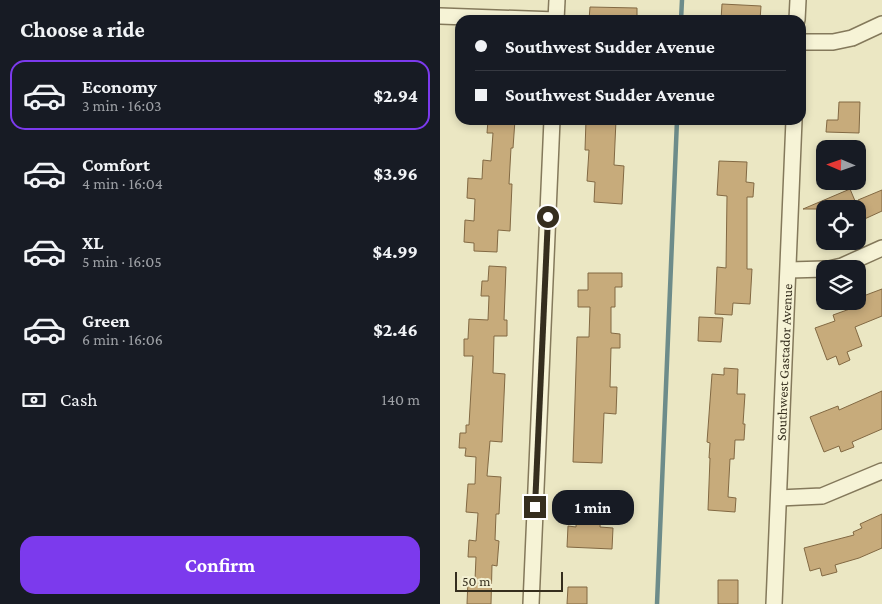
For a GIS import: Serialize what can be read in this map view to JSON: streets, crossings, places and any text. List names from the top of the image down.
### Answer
{
  "streets": {
    "street": ["Southwest Gastador Avenue"]
  },
  "scale_bar": "50 m",
  "north": "left",
  "page": {
    "heading": "Choose a ride",
    "banner": ["Southwest Sudder Avenue", "Southwest Sudder Avenue"],
    "list": [
      {
        "name": "Economy",
        "note": "3 min · 16:03",
        "value": "$2.94"
      },
      {
        "name": "Comfort",
        "note": "4 min · 16:04",
        "value": "$3.96"
      },
      {
        "name": "XL",
        "note": "5 min · 16:05",
        "value": "$4.99"
      },
      {
        "name": "Green",
        "note": "6 min · 16:06",
        "value": "$2.46"
      }
    ],
    "pay": ["Cash", "140 m"],
    "bubble": "1 min",
    "buttons": "Confirm",
    "scale": "50 m"
  }
}
